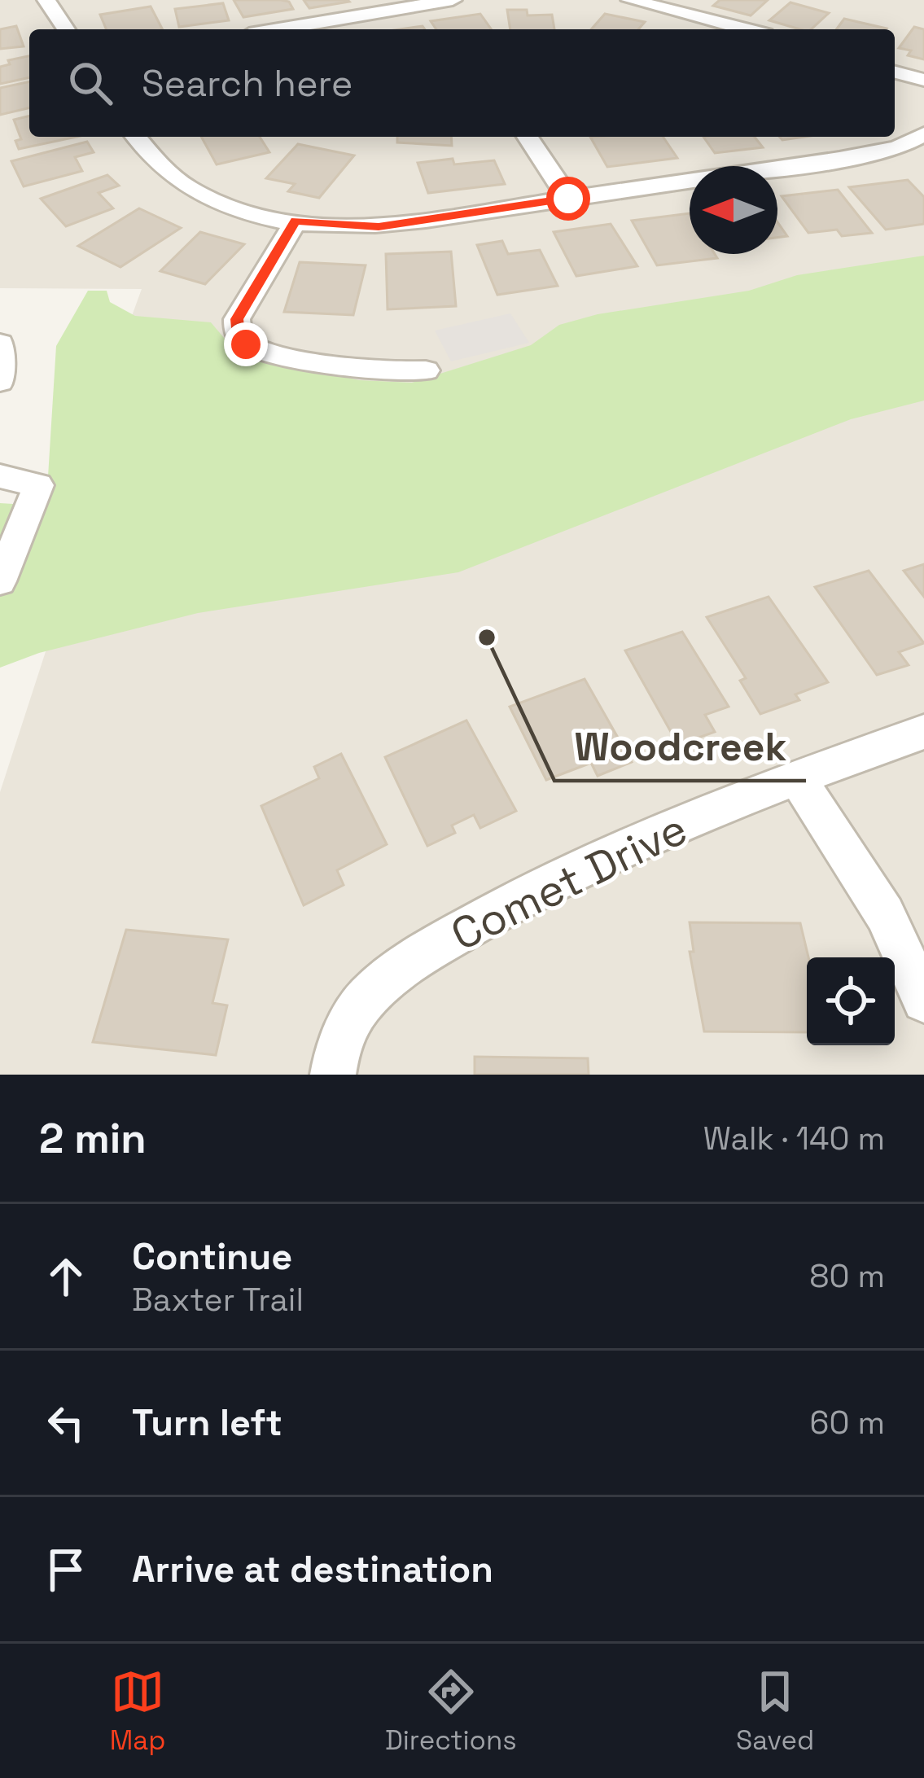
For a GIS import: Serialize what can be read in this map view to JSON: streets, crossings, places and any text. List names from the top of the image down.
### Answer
{
  "streets": {
    "street": ["Comet Drive"]
  },
  "places": ["Woodcreek"],
  "north": "left",
  "page": {
    "search": "Search here",
    "heading": ["2 min", "Walk · 140 m"],
    "list": [
      ["Continue", "Baxter Trail", "80 m"],
      ["Turn left", "60 m"],
      "Arrive at destination"
    ],
    "nav": ["Map", "Directions", "Saved"]
  }
}
